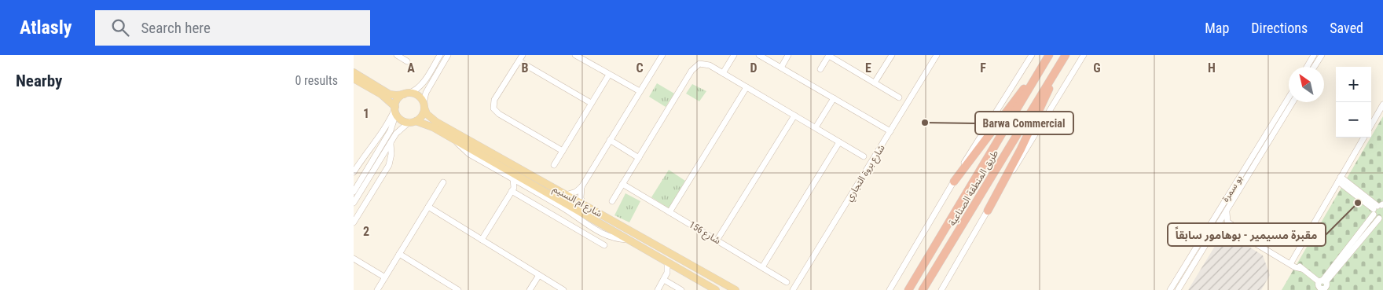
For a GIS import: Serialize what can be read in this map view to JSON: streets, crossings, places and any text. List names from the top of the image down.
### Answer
{
  "streets": {
    "highway": ["طريق المنطقة الصناعية"],
    "main road": ["شارع ام السنيم"],
    "street": ["شارع بروة التجاري", "بو سمرة", "شارع 156"]
  },
  "places": ["Barwa Commercial", "مقبرة مسيمير - بوهامور سابقاً"],
  "north": "top left",
  "page": {
    "header": "Atlasly",
    "search": "Search here",
    "nav": ["Map", "Directions", "Saved"],
    "heading": ["Nearby", "0 results"],
    "map_buttons": ["+", "−"]
  },
  "grid": {
    "columns": [
      "A",
      "B",
      "C",
      "D",
      "E",
      "F",
      "G",
      "H"
    ],
    "rows": ["1", "2"]
  }
}
